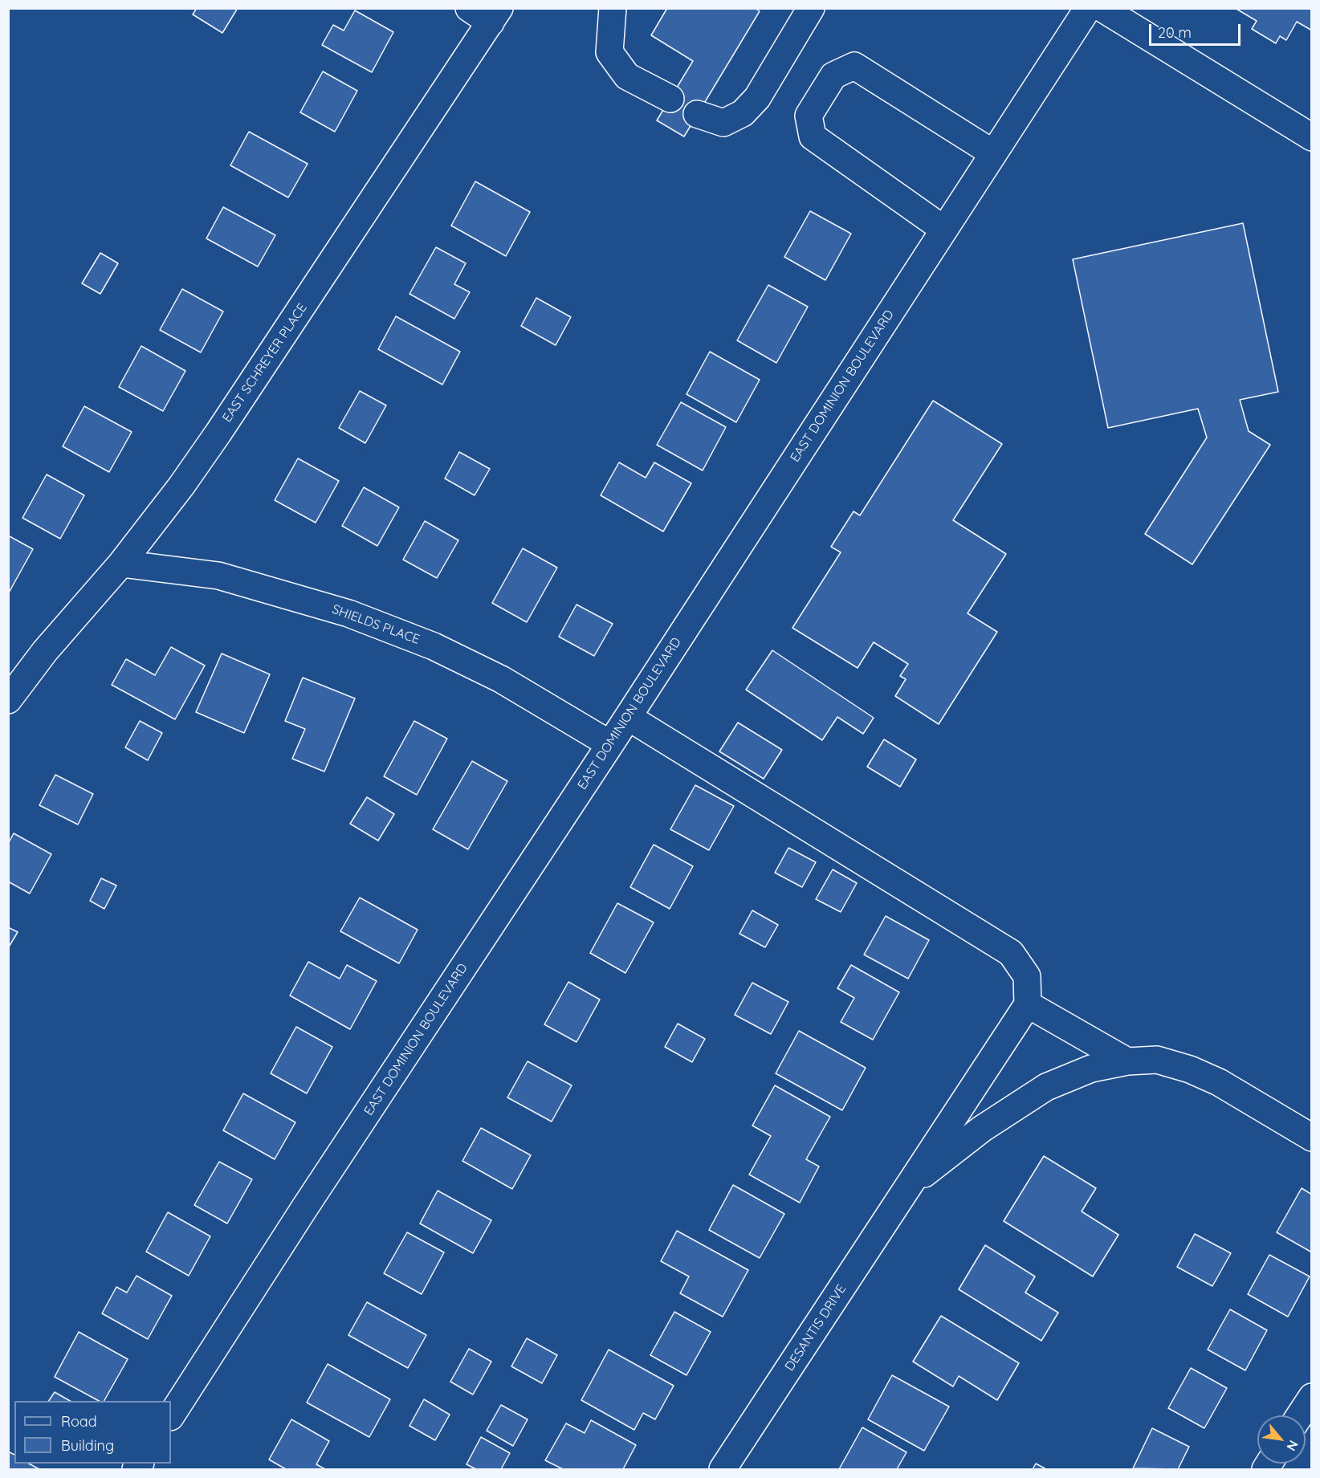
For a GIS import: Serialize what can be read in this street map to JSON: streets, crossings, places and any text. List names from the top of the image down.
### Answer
{
  "streets": {
    "street": [
      "EAST SCHREYER PLACE",
      "EAST DOMINION BOULEVARD",
      "SHIELDS PLACE",
      "DESANTIS DRIVE"
    ]
  },
  "crossings": [
    ["EAST SCHREYER PLACE", "SHIELDS PLACE"],
    ["EAST DOMINION BOULEVARD", "SHIELDS PLACE"]
  ],
  "legend": ["Road", "Building"],
  "scale_bar": "20 m",
  "north": "bottom right"
}
